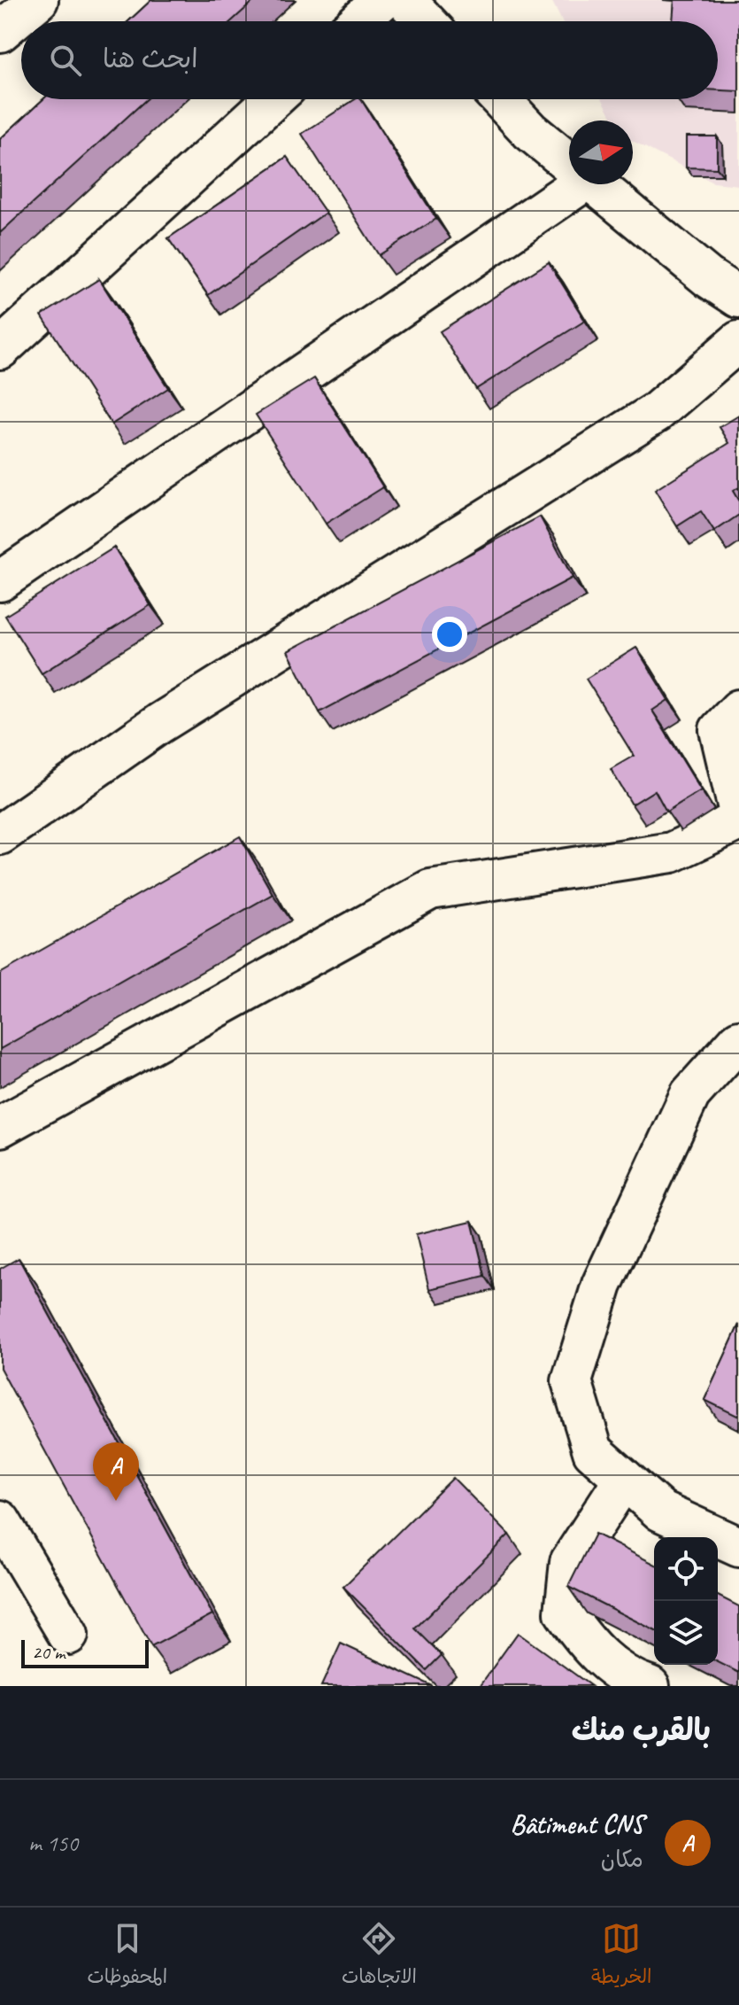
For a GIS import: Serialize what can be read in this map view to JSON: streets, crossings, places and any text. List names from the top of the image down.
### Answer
{
  "scale_bar": "20 m",
  "north": "right",
  "page": {
    "search": "ابحث هنا",
    "pins": "A",
    "scale": "20 m",
    "heading": "بالقرب منك",
    "list": [
      {
        "mark": "A",
        "name": "Bâtiment CNS",
        "note": "مكان",
        "value": "150 m"
      }
    ],
    "nav": ["الخريطة", "الاتجاهات", "المحفوظات"]
  }
}
